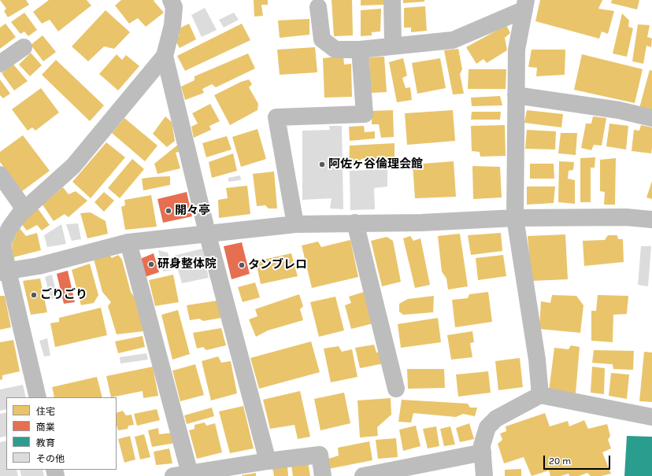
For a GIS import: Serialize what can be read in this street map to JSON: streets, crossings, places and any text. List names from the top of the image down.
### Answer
{
  "places": [
    "阿佐ヶ谷倫理会館",
    "開々亭",
    "研身整体院",
    "タンブレロ",
    "ごりごり"
  ],
  "legend": [
    "住宅",
    "商業",
    "教育",
    "その他"
  ],
  "scale_bar": "20 m"
}
